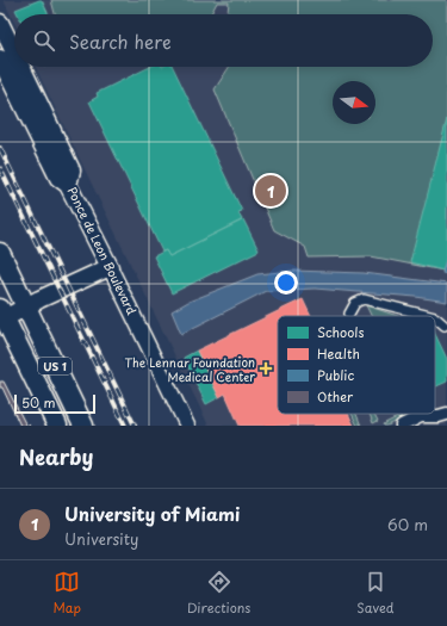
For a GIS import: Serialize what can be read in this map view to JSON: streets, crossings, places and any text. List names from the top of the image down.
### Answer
{
  "streets": {
    "highway": ["US 1"],
    "main road": ["Ponce de Leon Boulevard"]
  },
  "places": {
    "health": ["The Lennar Foundation Medical Center"]
  },
  "legend": [
    "Schools",
    "Health",
    "Public",
    "Other"
  ],
  "scale_bar": "50 m",
  "north": "right",
  "page": {
    "search": "Search here",
    "pins": "1",
    "scale": "50 m",
    "heading": "Nearby",
    "list": [
      {
        "mark": "1",
        "name": "University of Miami",
        "note": "University",
        "value": "60 m"
      }
    ],
    "nav": ["Map", "Directions", "Saved"]
  }
}
